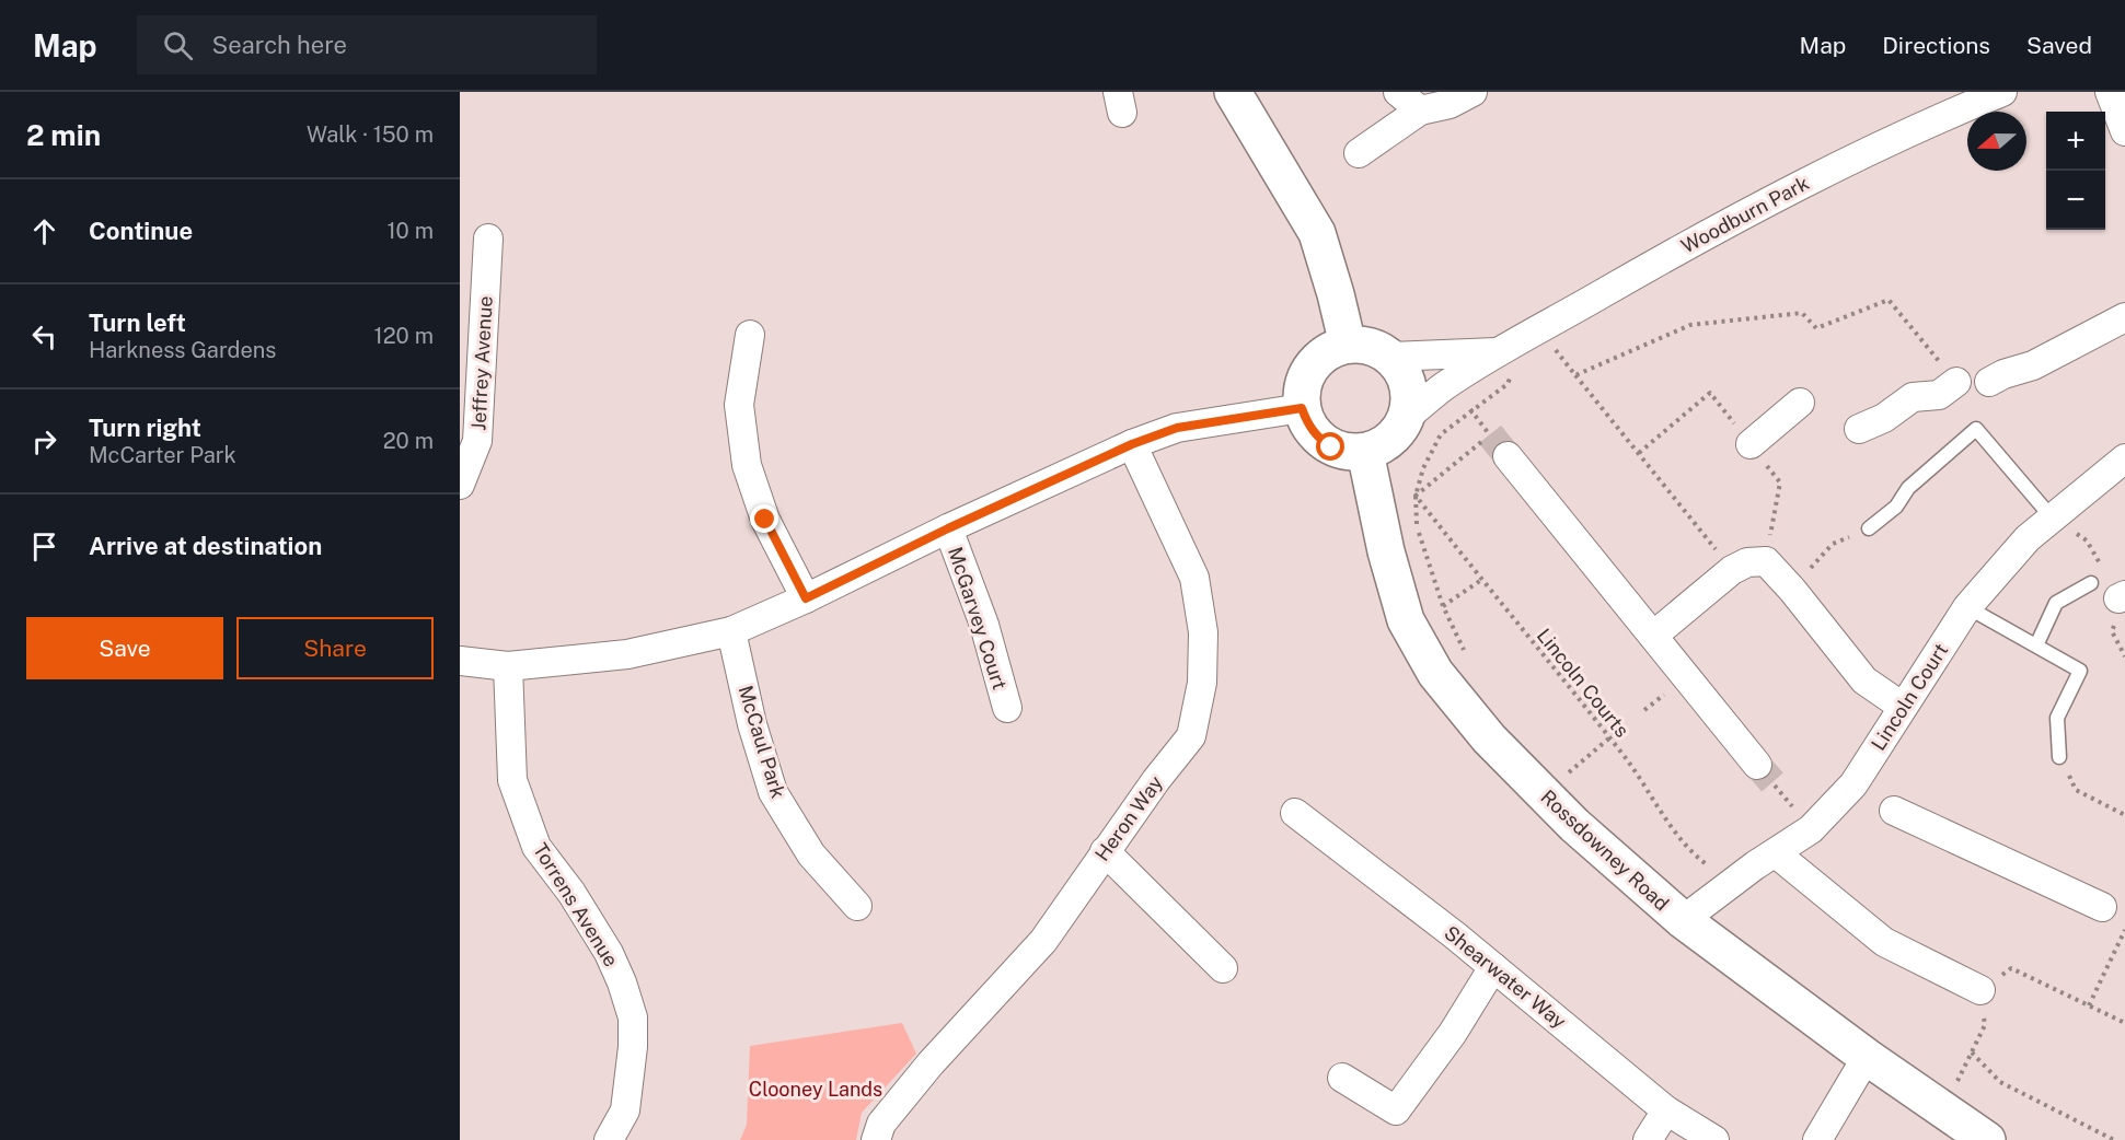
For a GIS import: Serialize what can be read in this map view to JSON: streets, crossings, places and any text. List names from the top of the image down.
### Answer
{
  "streets": {
    "main road": ["Rossdowney Road"],
    "street": [
      "Woodburn Park",
      "Jeffrey Avenue",
      "McGarvey Court",
      "Lincoln Court",
      "McCaul Park",
      "Heron Way",
      "Torrens Avenue",
      "Shearwater Way"
    ],
    "path": ["Lincoln Courts"]
  },
  "crossings": [
    ["Woodburn Park", "Rossdowney Road"],
    ["Lincoln Courts", "Lincoln Court"],
    ["Lincoln Court", "Rossdowney Road"]
  ],
  "parks": ["Clooney Lands"],
  "north": "left",
  "page": {
    "header": "Map",
    "search": "Search here",
    "nav": ["Map", "Directions", "Saved"],
    "heading": ["2 min", "Walk · 150 m"],
    "map_buttons": ["+", "−"],
    "list": [
      ["Continue", "10 m"],
      ["Turn left", "Harkness Gardens", "120 m"],
      ["Turn right", "McCarter Park", "20 m"],
      "Arrive at destination"
    ],
    "buttons": ["Save", "Share"]
  }
}
